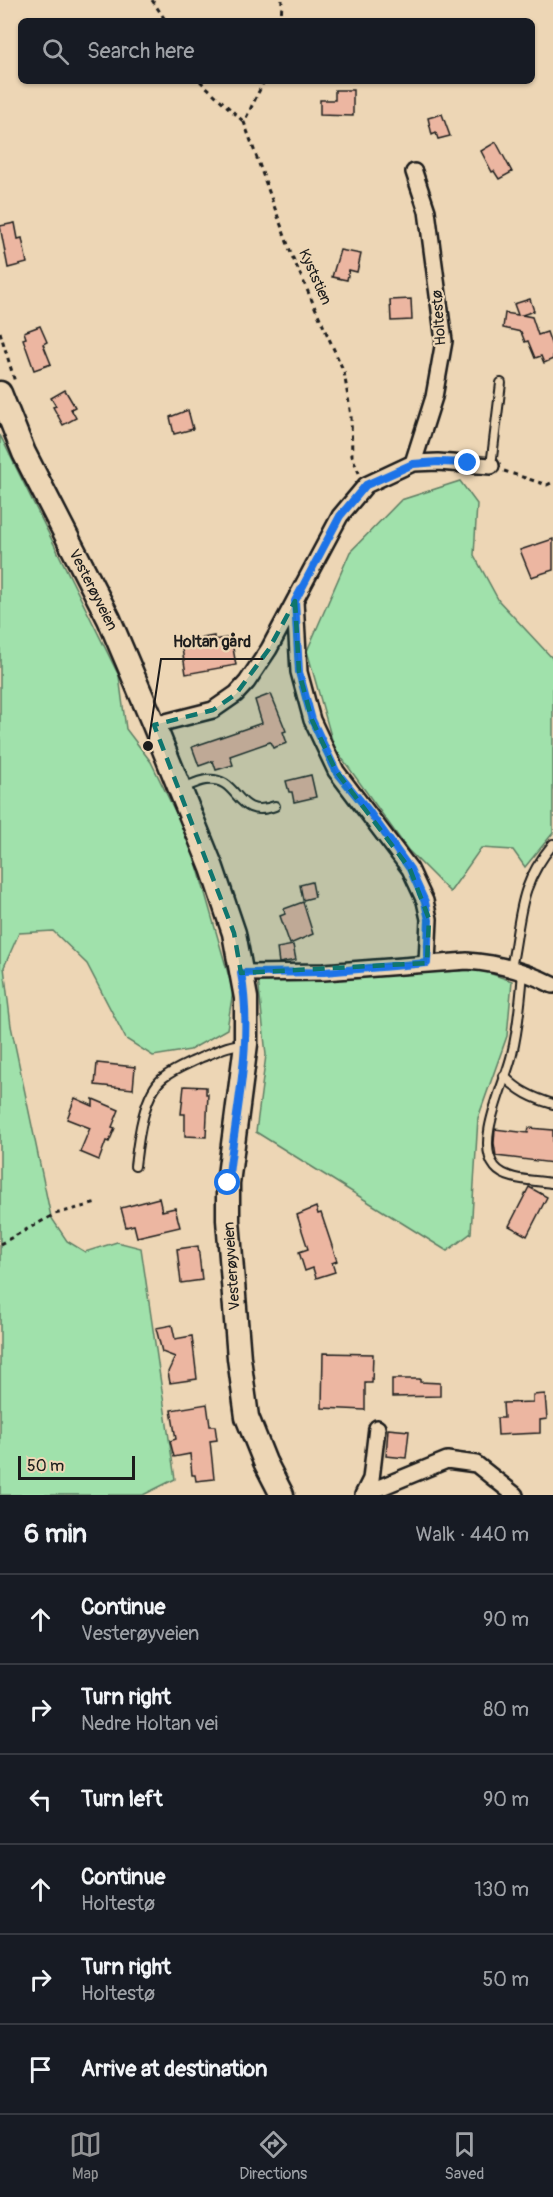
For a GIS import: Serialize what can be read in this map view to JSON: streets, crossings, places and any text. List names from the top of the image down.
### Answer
{
  "streets": {
    "main road": ["Vesterøyveien"],
    "street": ["Holtestø"],
    "path": ["Kyststien"]
  },
  "places": ["Holtan gård"],
  "scale_bar": "50 m",
  "page": {
    "search": "Search here",
    "scale": "50 m",
    "heading": ["6 min", "Walk · 440 m"],
    "list": [
      ["Continue", "Vesterøyveien", "90 m"],
      ["Turn right", "Nedre Holtan vei", "80 m"],
      ["Turn left", "90 m"],
      ["Continue", "Holtestø", "130 m"],
      ["Turn right", "Holtestø", "50 m"],
      "Arrive at destination"
    ],
    "nav": ["Map", "Directions", "Saved"]
  }
}
